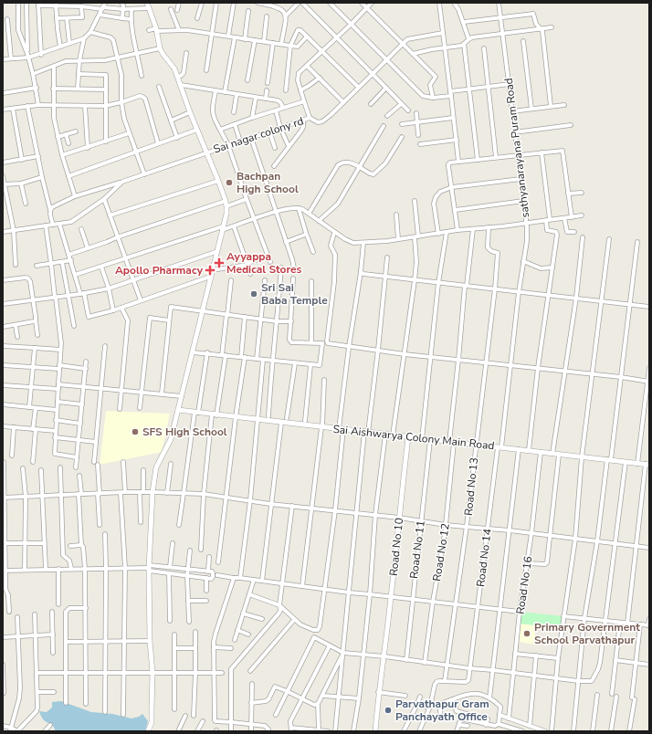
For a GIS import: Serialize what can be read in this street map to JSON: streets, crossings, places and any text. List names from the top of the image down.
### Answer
{
  "streets": {
    "street": [
      "Sai nagar colony rd",
      "sathyanarayana Puram Road",
      "Sai Aishwarya Colony Main Road",
      "Road No 13",
      "Road No 10",
      "Road No 11",
      "Road No 12",
      "Road No 14",
      "Road No 16"
    ]
  },
  "crossings": [
    ["sathyanarayana Puram Road", "Road No 14"],
    ["Sai Aishwarya Colony Main Road", "Road No 13"],
    ["Sai Aishwarya Colony Main Road", "Road No 10"],
    ["Sai Aishwarya Colony Main Road", "Road No 11"],
    ["Sai Aishwarya Colony Main Road", "Road No 12"],
    ["Sai Aishwarya Colony Main Road", "Road No 14"],
    ["Sai Aishwarya Colony Main Road", "Road No 16"]
  ],
  "places": {
    "other": [
      "Bachpan High School",
      "Sri Sai Baba Temple",
      "SFS High School",
      "Primary Government School Parvathapur",
      "Parvathapur Gram Panchayath Office"
    ],
    "health": ["Ayyappa Medical Stores", "Apollo Pharmacy"]
  }
}
